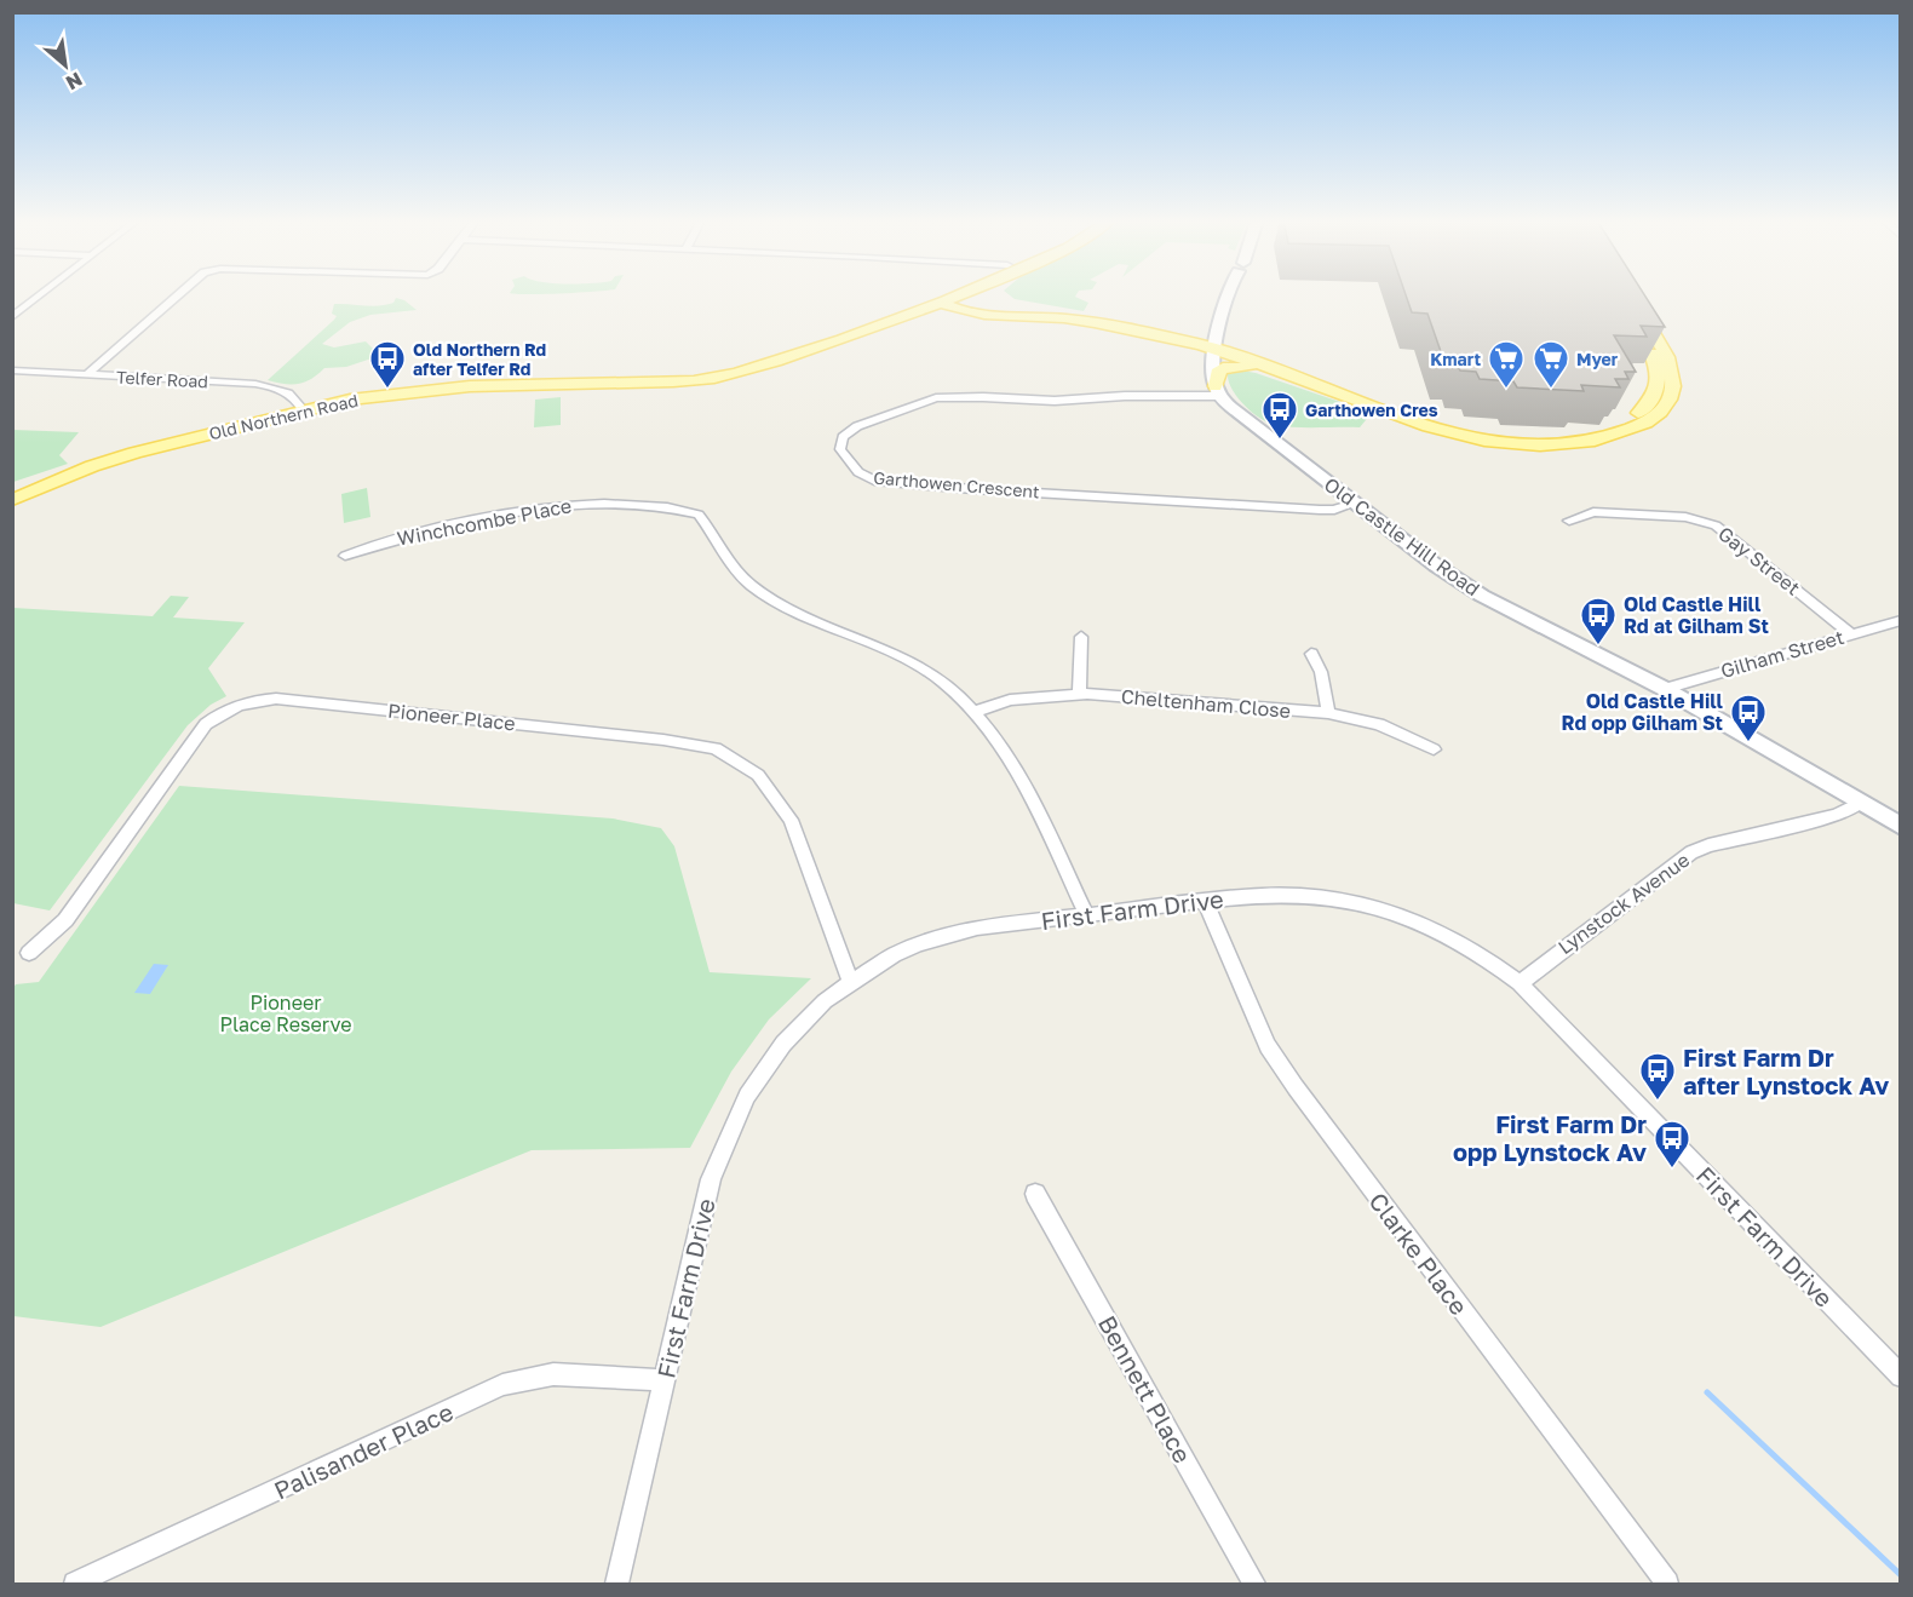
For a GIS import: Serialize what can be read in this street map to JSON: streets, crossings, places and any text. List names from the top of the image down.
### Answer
{
  "streets": {
    "main road": ["Old Northern Road"],
    "street": [
      "Telfer Road",
      "Garthowen Crescent",
      "Winchcombe Place",
      "Old Castle Hill Road",
      "Gay Street",
      "Gilham Street",
      "Cheltenham Close",
      "Pioneer Place",
      "Lynstock Avenue",
      "First Farm Drive",
      "Clarke Place",
      "Bennett Place",
      "Palisander Place"
    ]
  },
  "crossings": [
    ["Telfer Road", "Old Northern Road"],
    ["Garthowen Crescent", "Old Castle Hill Road"],
    ["Winchcombe Place", "Cheltenham Close"],
    ["Winchcombe Place", "First Farm Drive"],
    ["Old Castle Hill Road", "Gilham Street"],
    ["Old Castle Hill Road", "Lynstock Avenue"],
    ["Gay Street", "Gilham Street"],
    ["Pioneer Place", "First Farm Drive"],
    ["Lynstock Avenue", "First Farm Drive"],
    ["First Farm Drive", "Clarke Place"],
    ["First Farm Drive", "Palisander Place"]
  ],
  "parks": ["Pioneer Place Reserve"],
  "places": {
    "bus stop": [
      "Old Northern Rd after Telfer Rd",
      "Garthowen Cres",
      "Old Castle Hill Rd at Gilham St",
      "Old Castle Hill Rd opp Gilham St",
      "First Farm Dr after Lynstock Av",
      "First Farm Dr opp Lynstock Av"
    ],
    "supermarket": ["Kmart", "Myer"]
  },
  "north": "bottom right"
}
